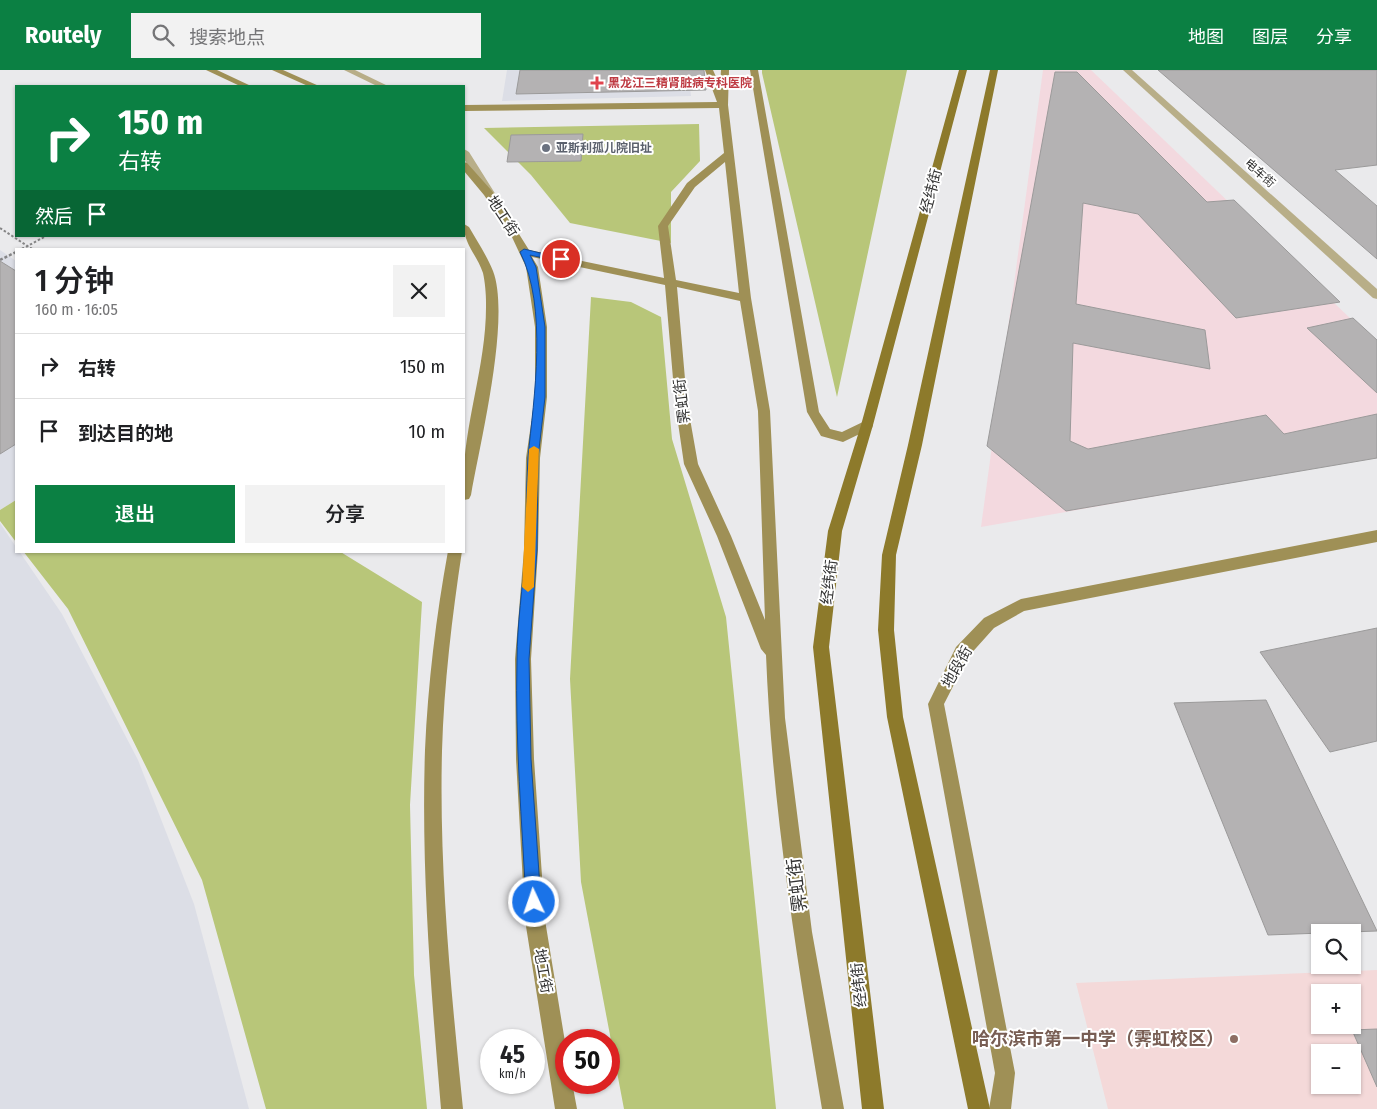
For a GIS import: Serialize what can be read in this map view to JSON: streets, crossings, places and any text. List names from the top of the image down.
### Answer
{
  "streets": {
    "main road": [
      "经纬街",
      "地工街",
      "霁虹街",
      "地段街"
    ],
    "street": ["电车街"]
  },
  "places": {
    "health": ["黑龙江三精肾脏病专科医院"],
    "other": ["亚斯利孤儿院旧址", "哈尔滨市第一中学（霁虹校区）"]
  },
  "page": {
    "header": "Routely",
    "search": "搜索地点",
    "nav": ["地图", "图层", "分享"],
    "turn": ["150 m", "右转"],
    "then": "然后",
    "heading": ["1 分钟", "160 m · 16:05"],
    "list": [
      {
        "name": "右转",
        "value": "150 m"
      },
      {
        "name": "到达目的地",
        "value": "10 m"
      }
    ],
    "buttons": ["退出", "分享"],
    "map_buttons": ["+", "−"],
    "speed": "45 km/h",
    "limit": "50"
  }
}
